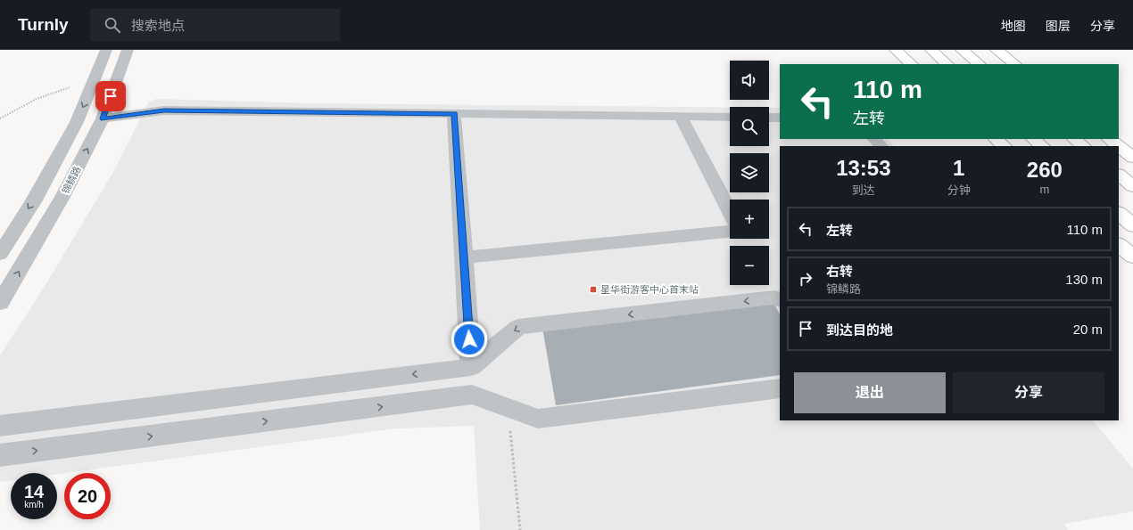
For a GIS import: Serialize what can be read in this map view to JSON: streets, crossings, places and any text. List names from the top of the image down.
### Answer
{
  "streets": {
    "street": ["锦鳞路"]
  },
  "places": {
    "transit": ["星华街游客中心首末站"]
  },
  "page": {
    "header": "Turnly",
    "search": "搜索地点",
    "nav": ["地图", "图层", "分享"],
    "map_buttons": ["+", "−"],
    "turn": ["110 m", "左转"],
    "eta": [
      "13:53",
      "到达",
      "1",
      "分钟",
      "260",
      "m"
    ],
    "list": [
      {
        "name": "左转",
        "value": "110 m"
      },
      {
        "name": "右转",
        "note": "锦鳞路",
        "value": "130 m"
      },
      {
        "name": "到达目的地",
        "value": "20 m"
      }
    ],
    "buttons": ["退出", "分享"],
    "speed": "14 km/h",
    "limit": "20"
  }
}
